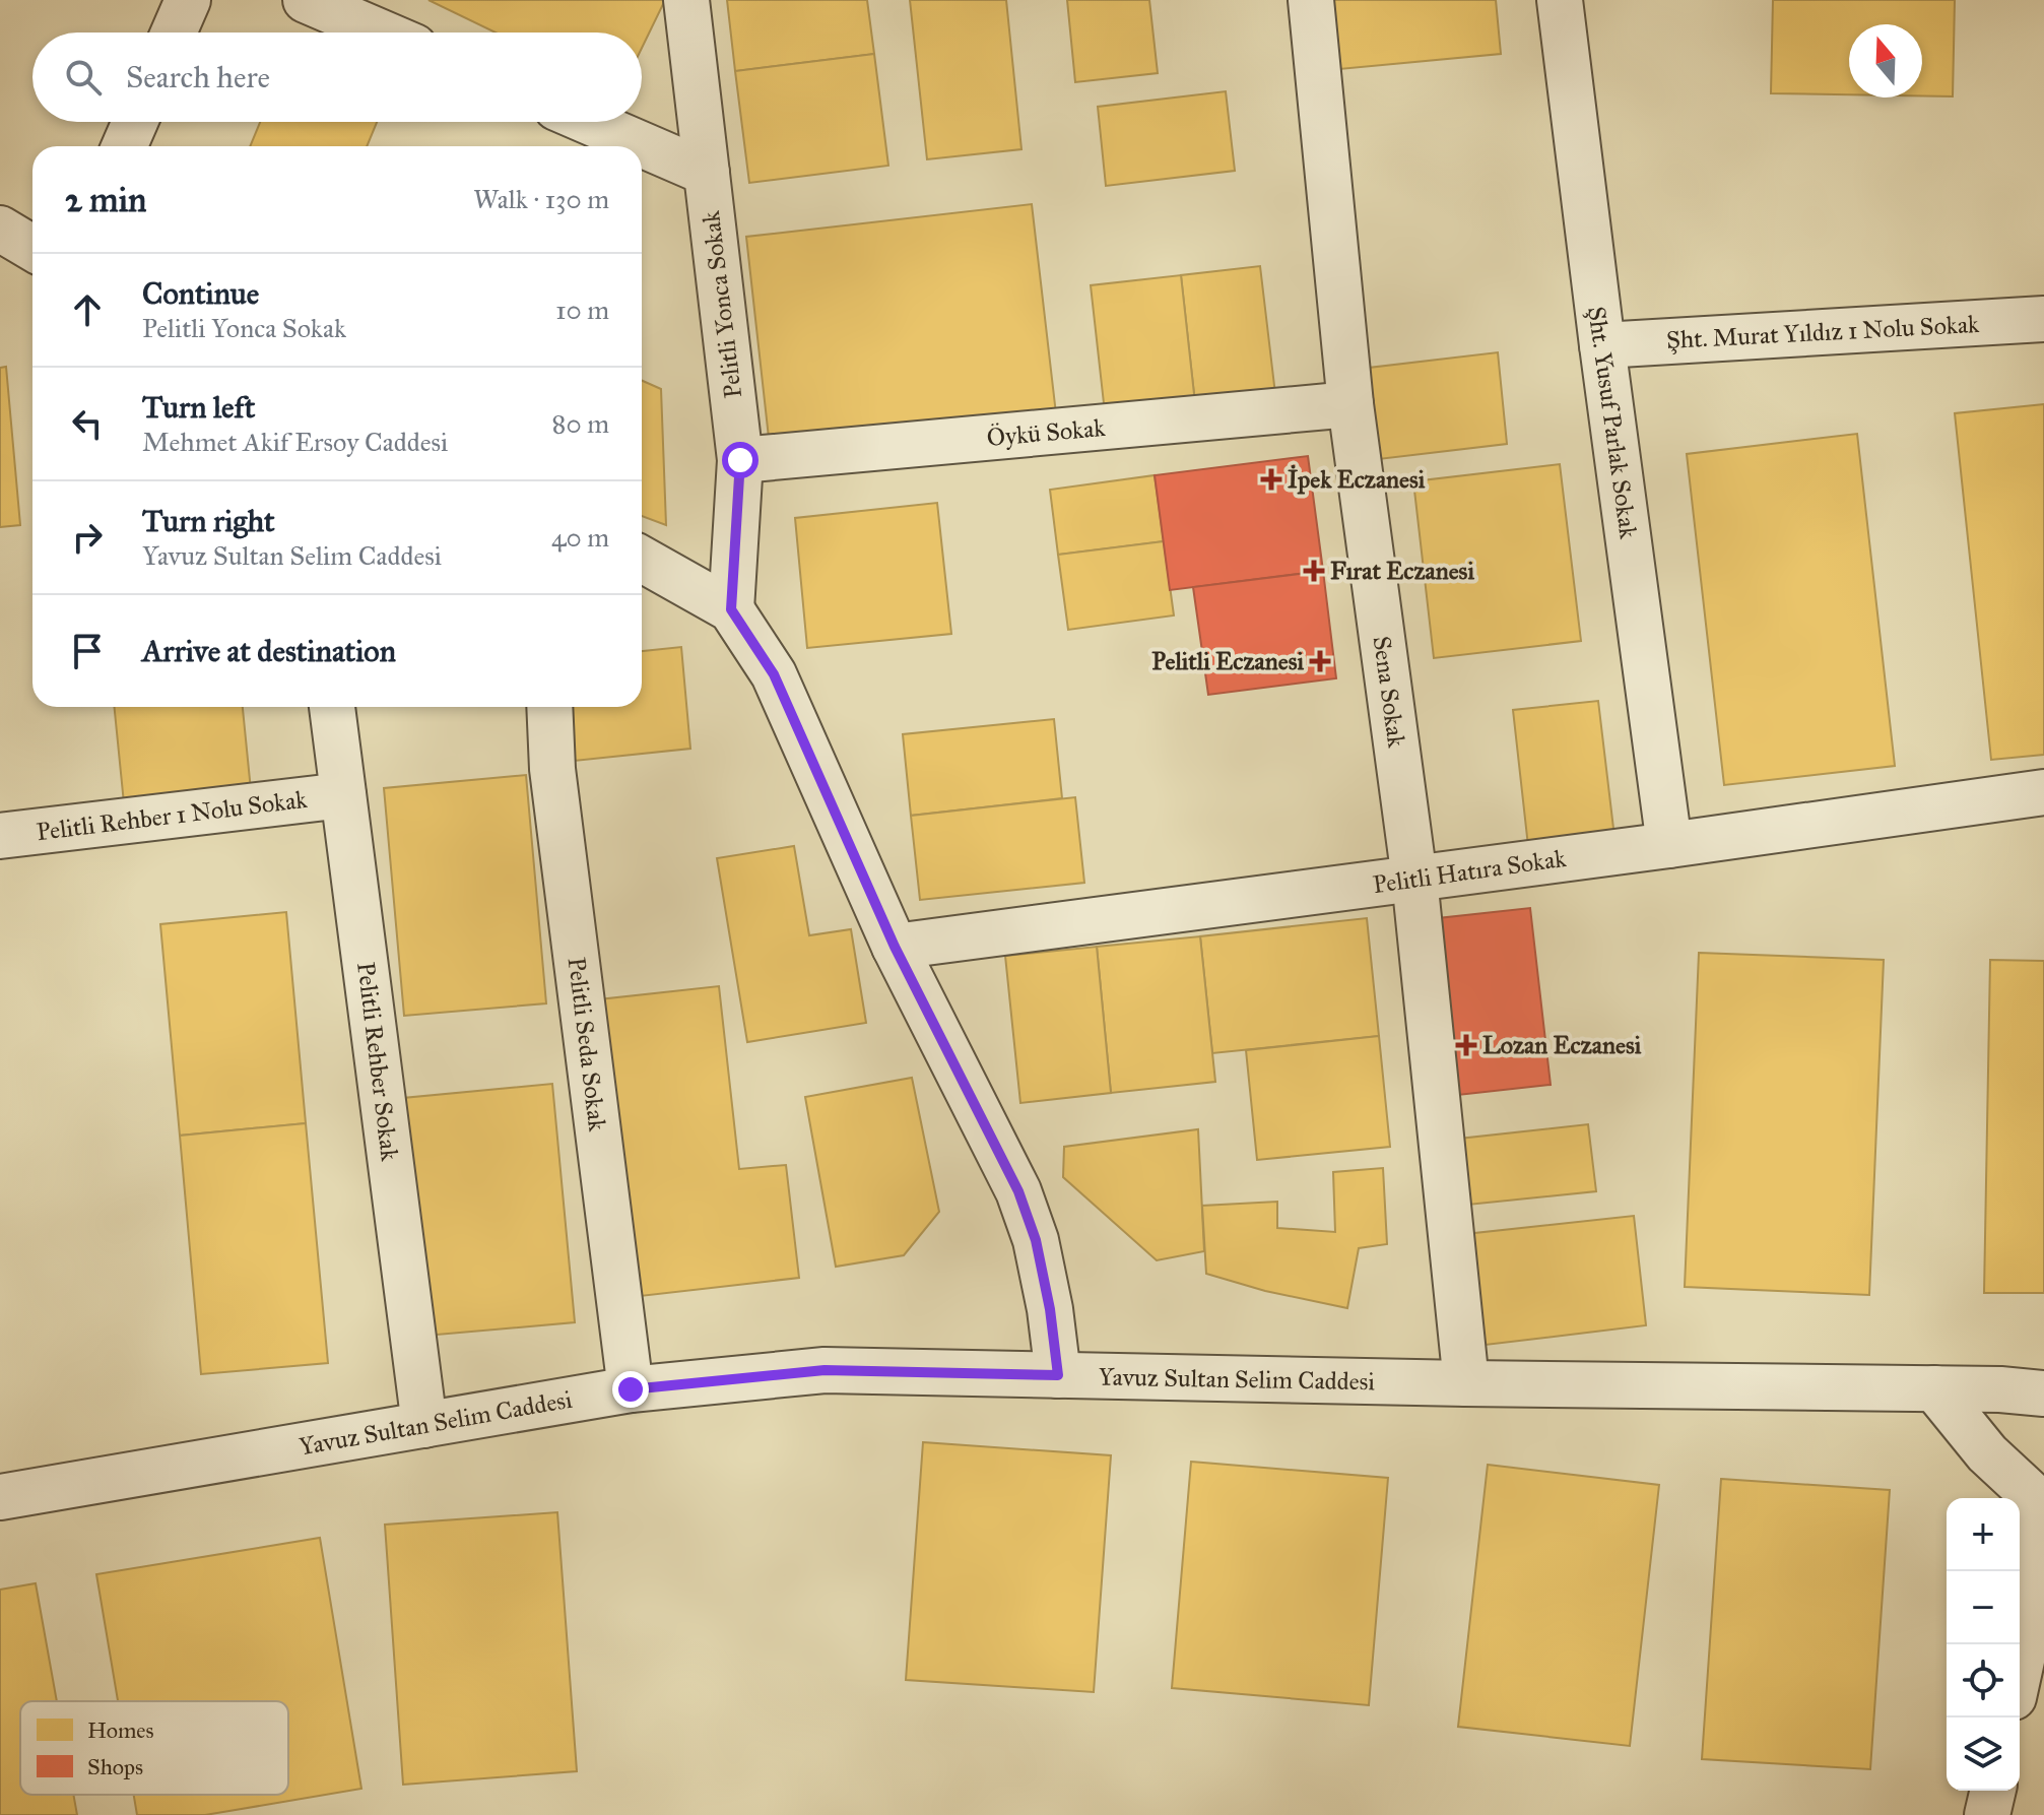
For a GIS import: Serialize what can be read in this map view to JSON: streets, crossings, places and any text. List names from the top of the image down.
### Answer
{
  "streets": {
    "street": [
      "Pelitli Yonca Sokak",
      "Şht. Murat Yıldız 1 Nolu Sokak",
      "Şht. Yusuf Parlak Sokak",
      "Öykü Sokak",
      "Sena Sokak",
      "Pelitli Rehber 1 Nolu Sokak",
      "Pelitli Hatıra Sokak",
      "Pelitli Seda Sokak",
      "Pelitli Rehber Sokak",
      "Yavuz Sultan Selim Caddesi"
    ]
  },
  "crossings": [
    ["Pelitli Yonca Sokak", "Öykü Sokak"],
    ["Şht. Murat Yıldız 1 Nolu Sokak", "Şht. Yusuf Parlak Sokak"],
    ["Şht. Yusuf Parlak Sokak", "Pelitli Hatıra Sokak"],
    ["Öykü Sokak", "Sena Sokak"],
    ["Sena Sokak", "Pelitli Hatıra Sokak"],
    ["Sena Sokak", "Yavuz Sultan Selim Caddesi"],
    ["Pelitli Rehber 1 Nolu Sokak", "Pelitli Rehber Sokak"],
    ["Pelitli Seda Sokak", "Yavuz Sultan Selim Caddesi"],
    ["Pelitli Rehber Sokak", "Yavuz Sultan Selim Caddesi"]
  ],
  "places": {
    "health": [
      "İpek Eczanesi",
      "Fırat Eczanesi",
      "Pelitli Eczanesi",
      "Lozan Eczanesi"
    ]
  },
  "legend": ["Homes", "Shops"],
  "north": "top",
  "page": {
    "search": "Search here",
    "heading": ["2 min", "Walk · 130 m"],
    "list": [
      ["Continue", "Pelitli Yonca Sokak", "10 m"],
      ["Turn left", "Mehmet Akif Ersoy Caddesi", "80 m"],
      ["Turn right", "Yavuz Sultan Selim Caddesi", "40 m"],
      "Arrive at destination"
    ],
    "map_buttons": ["+", "−"]
  }
}
